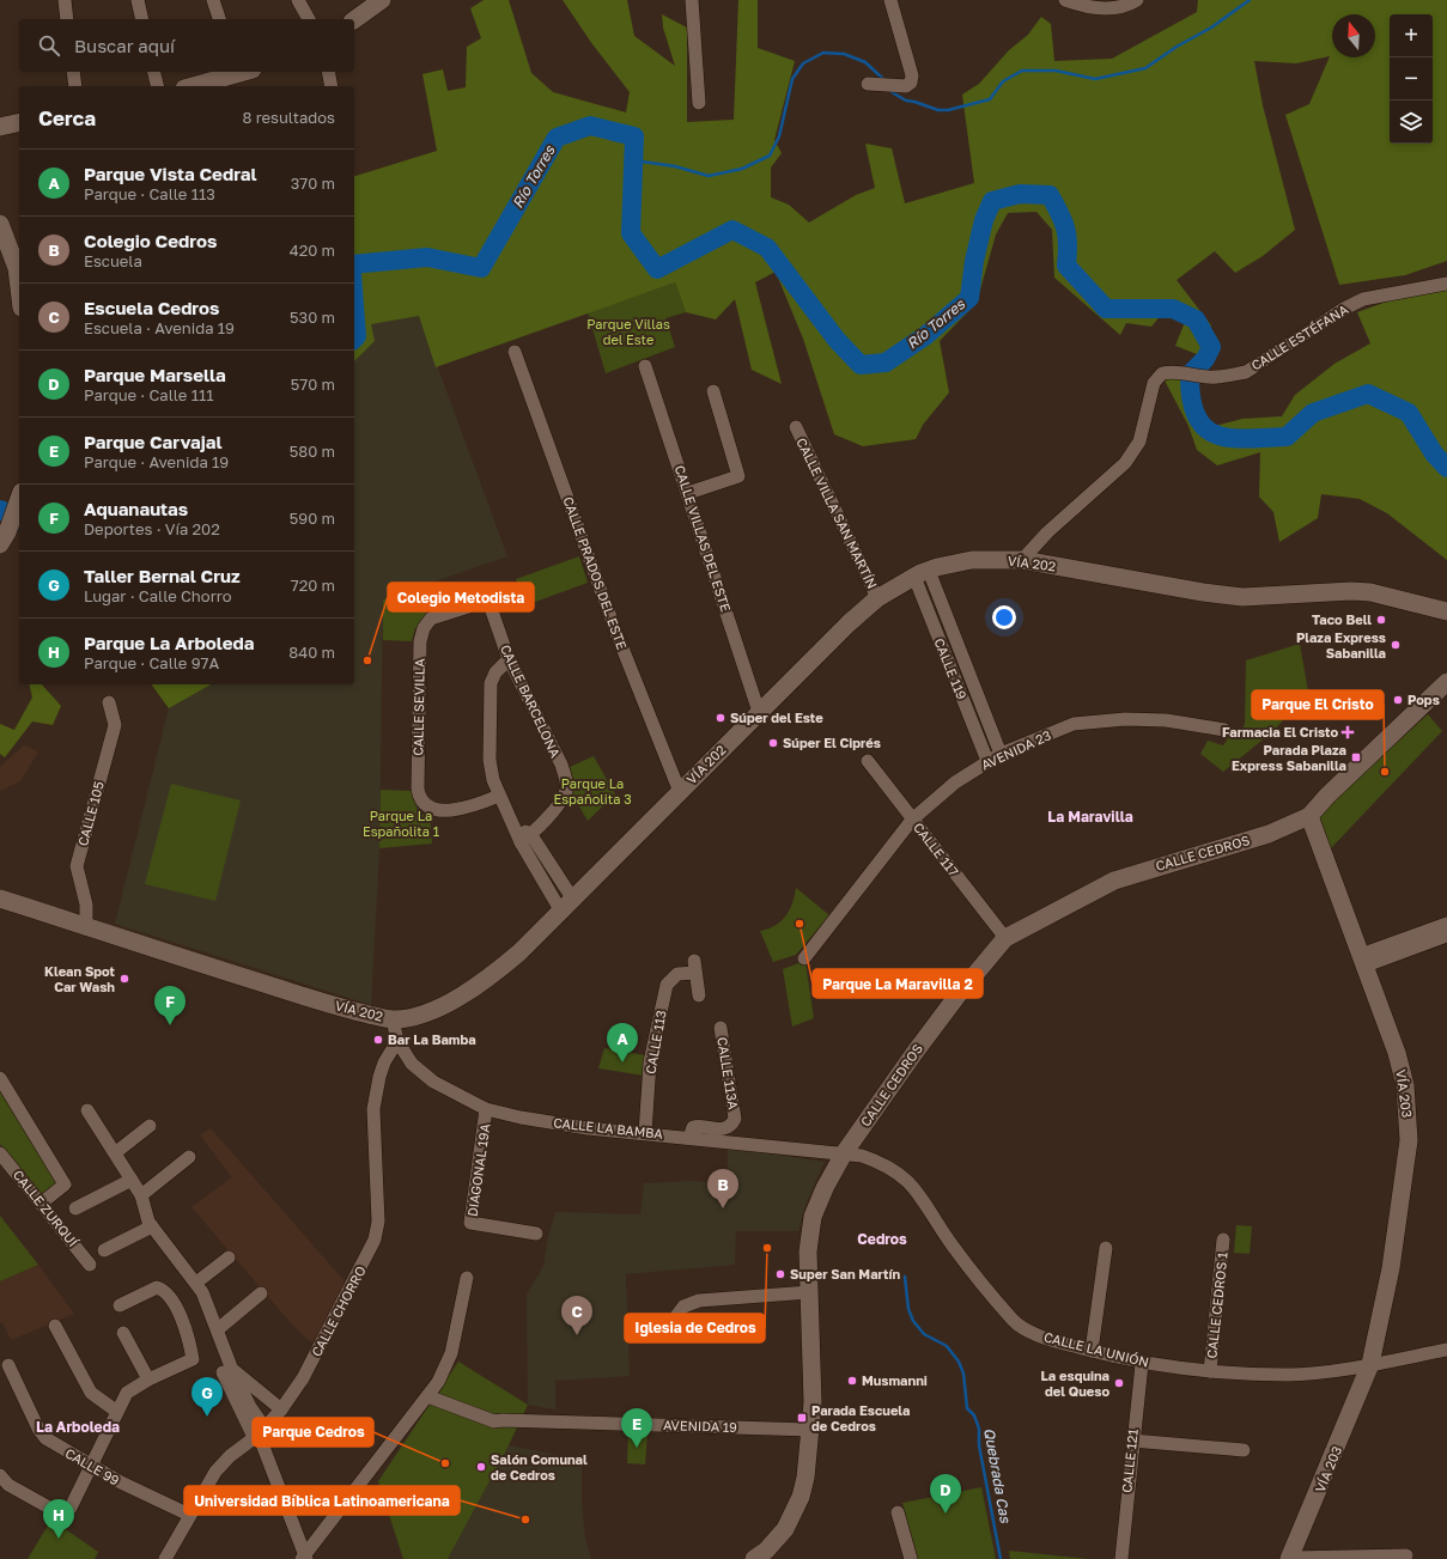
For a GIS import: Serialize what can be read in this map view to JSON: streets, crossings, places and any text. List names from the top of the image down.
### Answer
{
  "streets": {
    "main road": ["VÍA 202", "CALLE CEDROS", "VÍA 203"],
    "street": [
      "CALLE ESTÉFANA",
      "CALLE VILLA SAN MARTÍN",
      "CALLE VILLAS DEL ESTE",
      "CALLE PRADOS DEL ESTE",
      "CALLE 119",
      "CALLE BARCELONA",
      "CALLE SEVILLA",
      "AVENIDA 23",
      "CALLE 105",
      "CALLE 117",
      "CALLE 113",
      "CALLE 113A",
      "CALLE LA BAMBA",
      "DIAGONAL 19A",
      "CALLE ZURQUÍ",
      "CALLE CEDROS 1",
      "CALLE CHORRO",
      "CALLE LA UNIÓN",
      "AVENIDA 19",
      "CALLE 121",
      "CALLE 99"
    ]
  },
  "crossings": [
    ["CALLE ESTÉFANA", "VÍA 202"],
    ["CALLE VILLA SAN MARTÍN", "VÍA 202"],
    ["CALLE VILLAS DEL ESTE", "VÍA 202"],
    ["VÍA 202", "CALLE PRADOS DEL ESTE"],
    ["VÍA 202", "CALLE 119"],
    ["VÍA 202", "CALLE 105"],
    ["CALLE 119", "AVENIDA 23"],
    ["CALLE BARCELONA", "CALLE SEVILLA"],
    ["AVENIDA 23", "CALLE 117"],
    ["CALLE 117", "CALLE CEDROS"],
    ["CALLE CEDROS", "VÍA 203"],
    ["CALLE CEDROS", "CALLE LA BAMBA"],
    ["CALLE CEDROS", "CALLE LA UNIÓN"],
    ["CALLE CEDROS", "AVENIDA 19"],
    ["CALLE 113", "CALLE LA BAMBA"],
    ["CALLE 113A", "CALLE LA BAMBA"],
    ["VÍA 203", "CALLE LA UNIÓN"],
    ["CALLE LA BAMBA", "DIAGONAL 19A"],
    ["CALLE LA BAMBA", "CALLE CHORRO"],
    ["CALLE LA BAMBA", "CALLE LA UNIÓN"],
    ["CALLE CEDROS 1", "CALLE LA UNIÓN"],
    ["CALLE CHORRO", "CALLE 99"],
    ["CALLE LA UNIÓN", "CALLE 121"]
  ],
  "districts": ["La Maravilla", "Cedros", "La Arboleda"],
  "water": ["Río Torres", "Quebrada Cas"],
  "parks": ["Parque Villas del Este", "Parque La Españolita 3", "Parque La Españolita 1"],
  "places": {
    "other": [
      "Taco Bell",
      "Plaza Express Sabanilla",
      "Colegio Metodista",
      "Pops",
      "Súper del Este",
      "Súper El Ciprés",
      "Parque El Cristo",
      "Parque La Maravilla 2",
      "Klean Spot Car Wash",
      "Bar La Bamba",
      "Iglesia de Cedros",
      "Super San Martín",
      "Musmanni",
      "La esquina del Queso",
      "Parque Cedros",
      "Salón Comunal de Cedros",
      "Universidad Bíblica Latinoamericana"
    ],
    "health": ["Farmacia El Cristo"],
    "transit": ["Parada Plaza Express Sabanilla", "Parada Escuela de Cedros"]
  },
  "north": "top",
  "page": {
    "map_buttons": ["+", "−"],
    "search": "Buscar aquí",
    "heading": ["Cerca", "8 resultados"],
    "list": [
      {
        "mark": "A",
        "name": "Parque Vista Cedral",
        "note": "Parque · Calle 113",
        "value": "370 m"
      },
      {
        "mark": "B",
        "name": "Colegio Cedros",
        "note": "Escuela",
        "value": "420 m"
      },
      {
        "mark": "C",
        "name": "Escuela Cedros",
        "note": "Escuela · Avenida 19",
        "value": "530 m"
      },
      {
        "mark": "D",
        "name": "Parque Marsella",
        "note": "Parque · Calle 111",
        "value": "570 m"
      },
      {
        "mark": "E",
        "name": "Parque Carvajal",
        "note": "Parque · Avenida 19",
        "value": "580 m"
      },
      {
        "mark": "F",
        "name": "Aquanautas",
        "note": "Deportes · Vía 202",
        "value": "590 m"
      },
      {
        "mark": "G",
        "name": "Taller Bernal Cruz",
        "note": "Lugar · Calle Chorro",
        "value": "720 m"
      },
      {
        "mark": "H",
        "name": "Parque La Arboleda",
        "note": "Parque · Calle 97A",
        "value": "840 m"
      }
    ],
    "pins": [
      "F",
      "A",
      "B",
      "C",
      "G",
      "E",
      "D",
      "H"
    ]
  }
}
